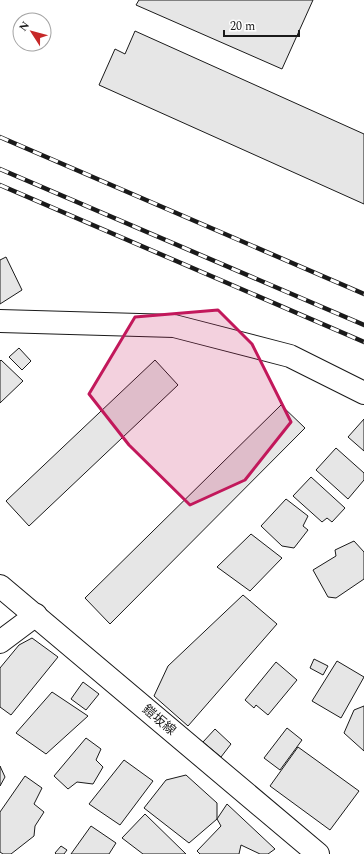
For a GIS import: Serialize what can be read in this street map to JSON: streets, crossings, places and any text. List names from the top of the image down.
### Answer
{
  "streets": {
    "street": ["鎧坂線"]
  },
  "scale_bar": "20 m",
  "north": "top left"
}
